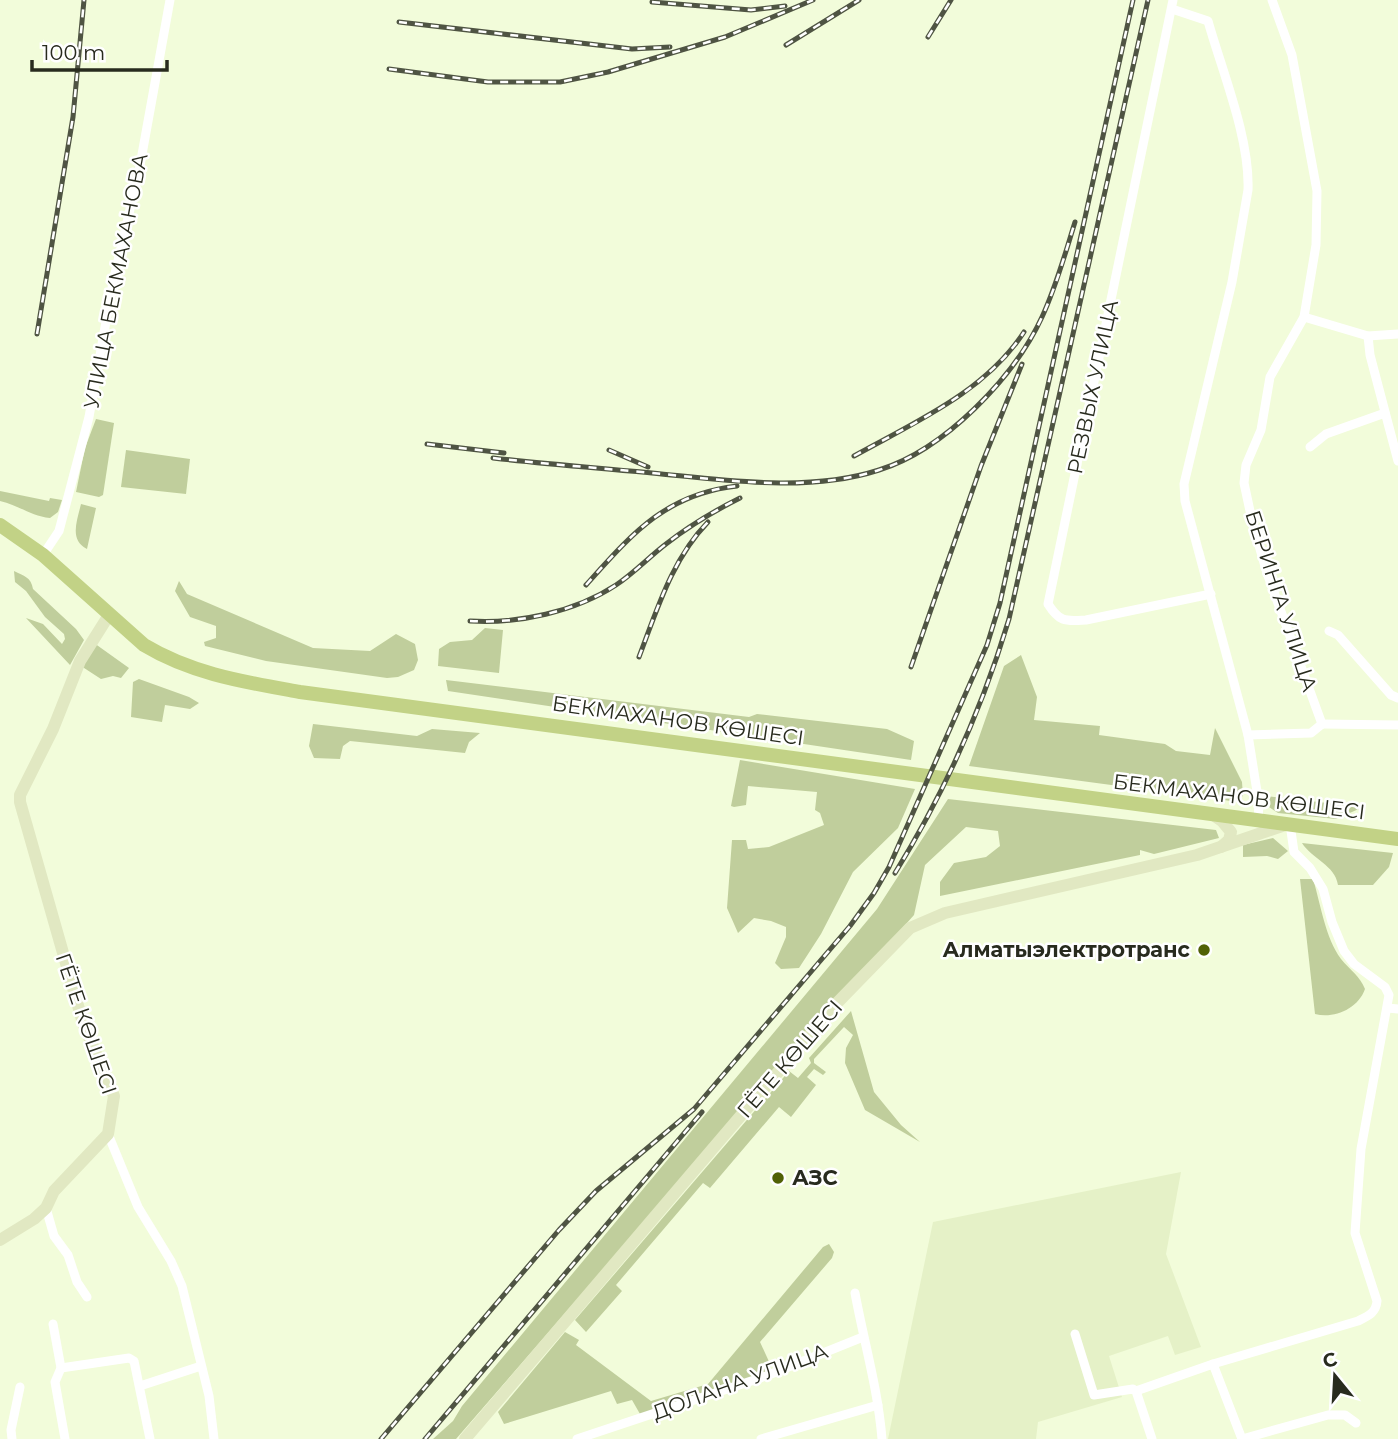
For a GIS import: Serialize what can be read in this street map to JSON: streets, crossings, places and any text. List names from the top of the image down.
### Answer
{
  "streets": {
    "main road": ["БЕКМАХАНОВ КӨШЕСІ", "ГЁТЕ КӨШЕСІ"],
    "street": [
      "УЛИЦА БЕКМАХАНОВА",
      "РЕЗВЫХ УЛИЦА",
      "БЕРИНГА УЛИЦА",
      "ДОЛАНА УЛИЦА"
    ]
  },
  "crossings": [
    ["УЛИЦА БЕКМАХАНОВА", "БЕКМАХАНОВ КӨШЕСІ"],
    ["БЕКМАХАНОВ КӨШЕСІ", "ГЁТЕ КӨШЕСІ"]
  ],
  "places": ["Алматыэлектротранс", "АЗС"],
  "scale_bar": "100 m",
  "north": "top"
}
